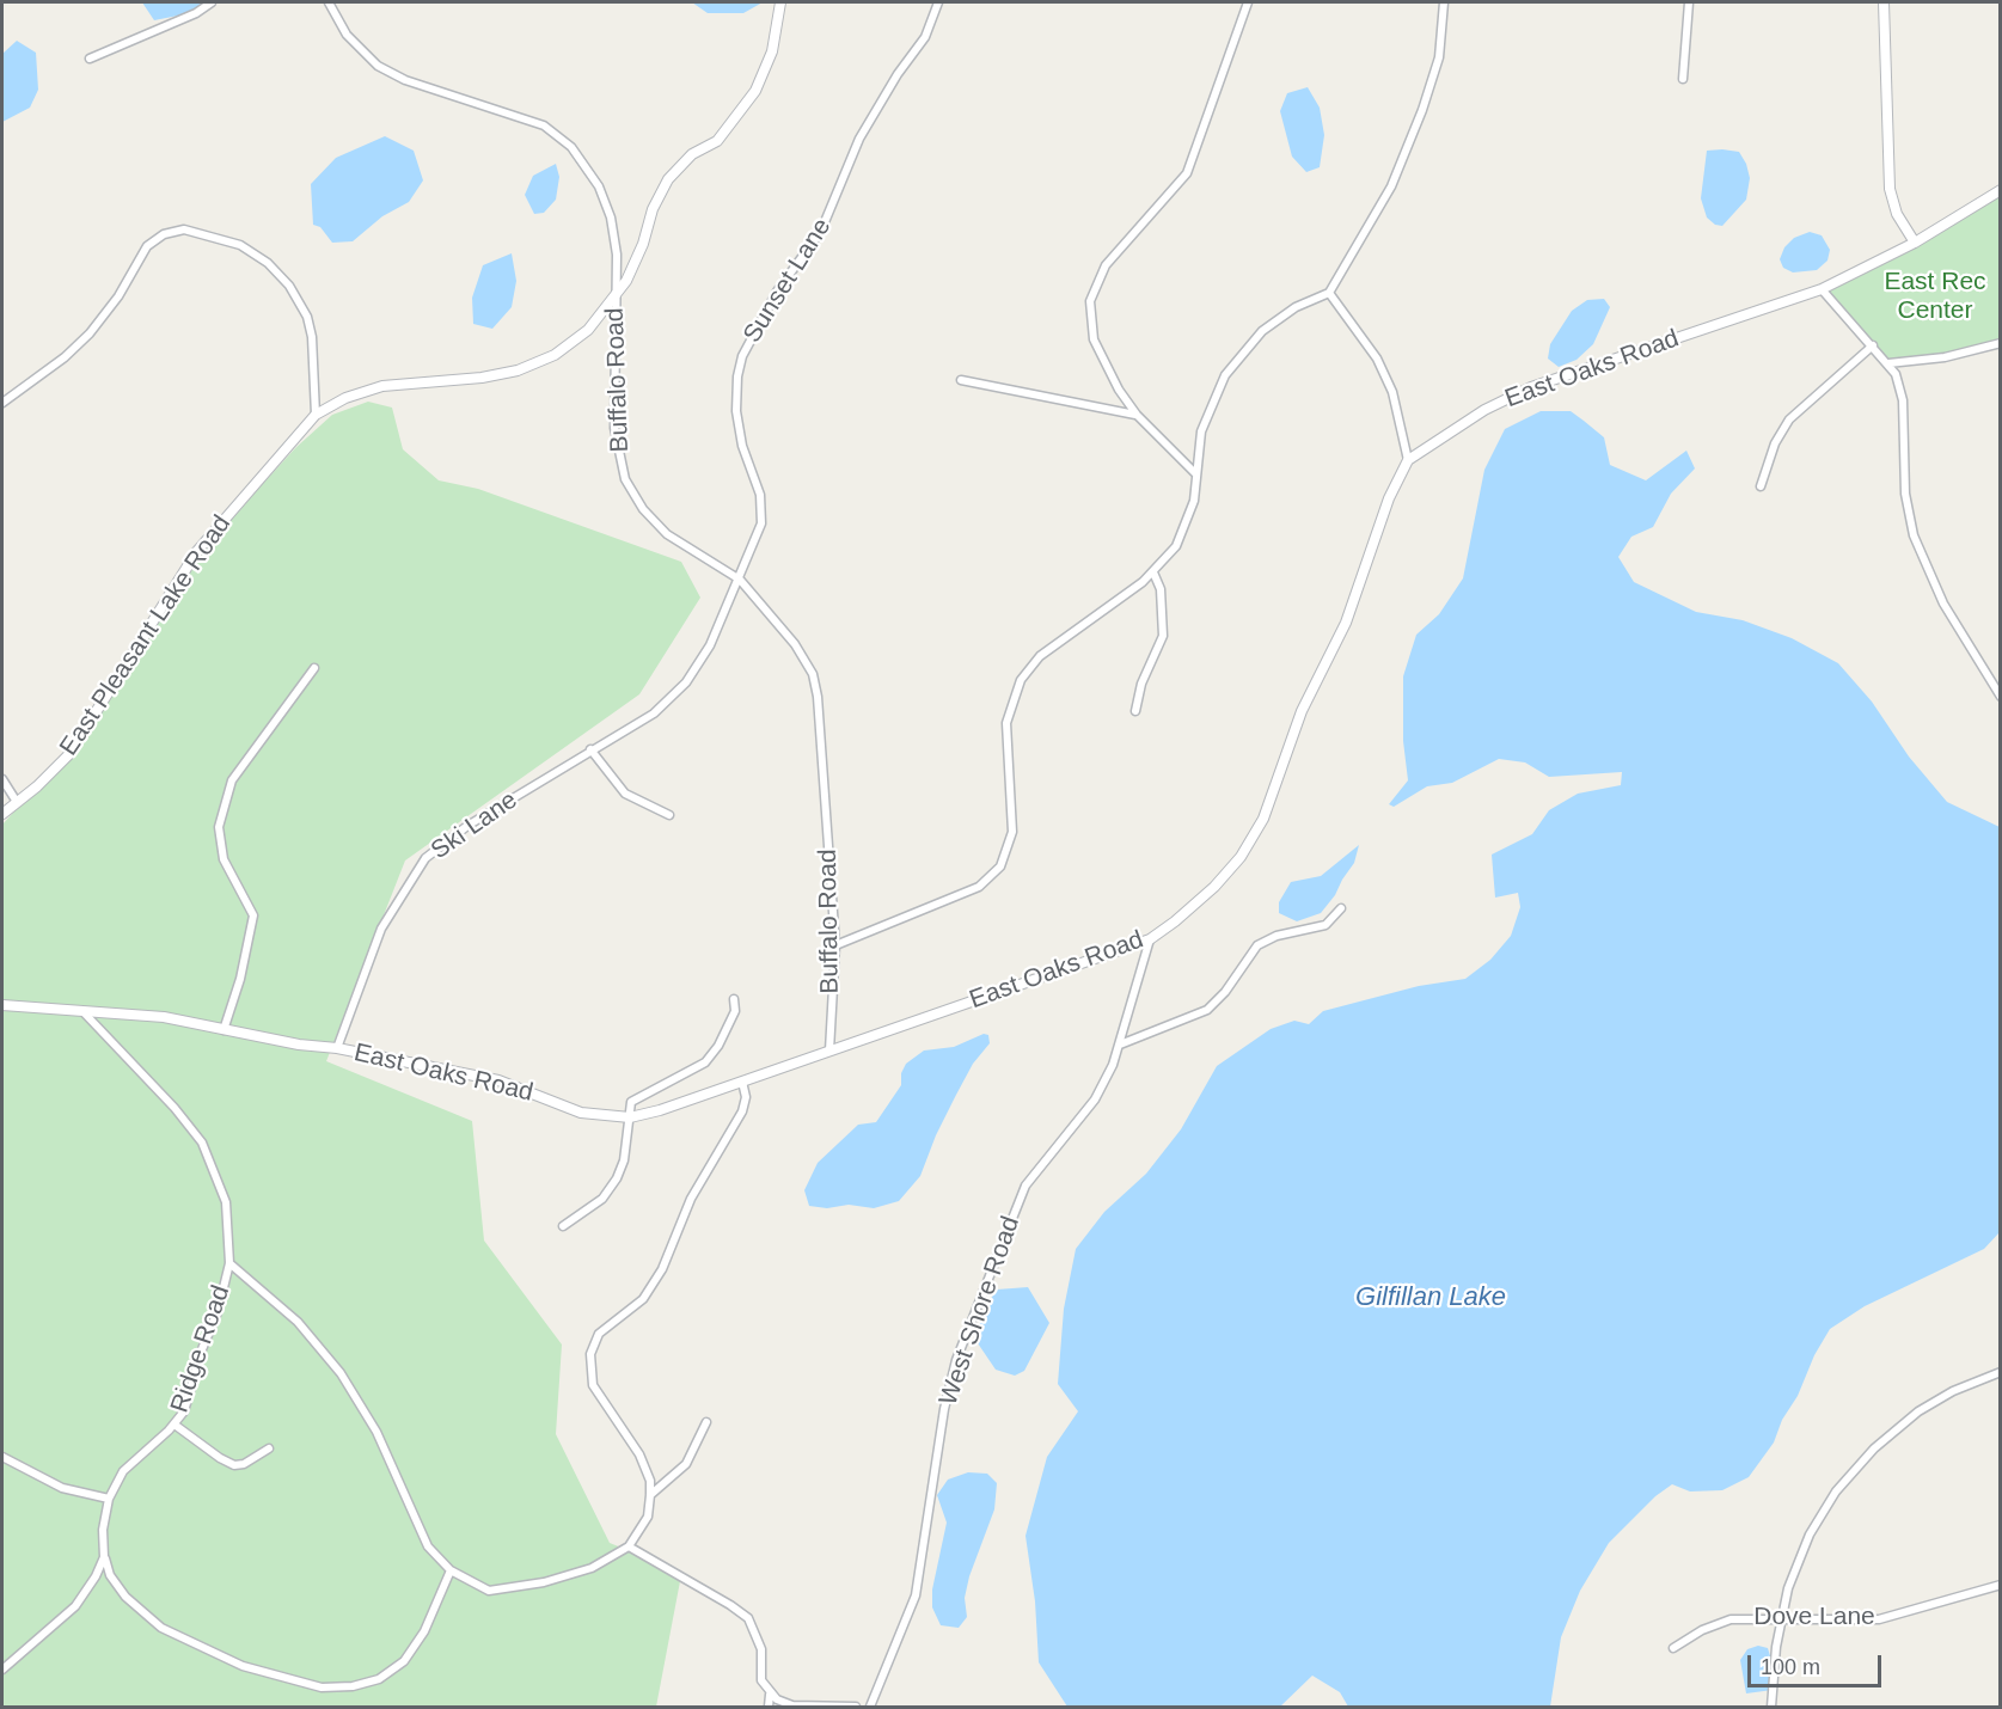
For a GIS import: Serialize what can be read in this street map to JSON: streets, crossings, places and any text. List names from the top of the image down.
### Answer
{
  "streets": {
    "street": [
      "Sunset Lane",
      "East Oaks Road",
      "Buffalo Road",
      "East Pleasant Lake Road",
      "Ski Lane",
      "West Shore Road",
      "Ridge Road",
      "Dove Lane"
    ]
  },
  "crossings": [
    ["Sunset Lane", "Buffalo Road"],
    ["Sunset Lane", "Ski Lane"],
    ["East Oaks Road", "Buffalo Road"],
    ["East Oaks Road", "Ski Lane"],
    ["East Oaks Road", "West Shore Road"],
    ["East Oaks Road", "Ridge Road"],
    ["Buffalo Road", "East Pleasant Lake Road"],
    ["Buffalo Road", "Ski Lane"]
  ],
  "water": ["Gilfillan Lake"],
  "parks": ["East Rec Center"],
  "scale_bar": "100 m"
}
